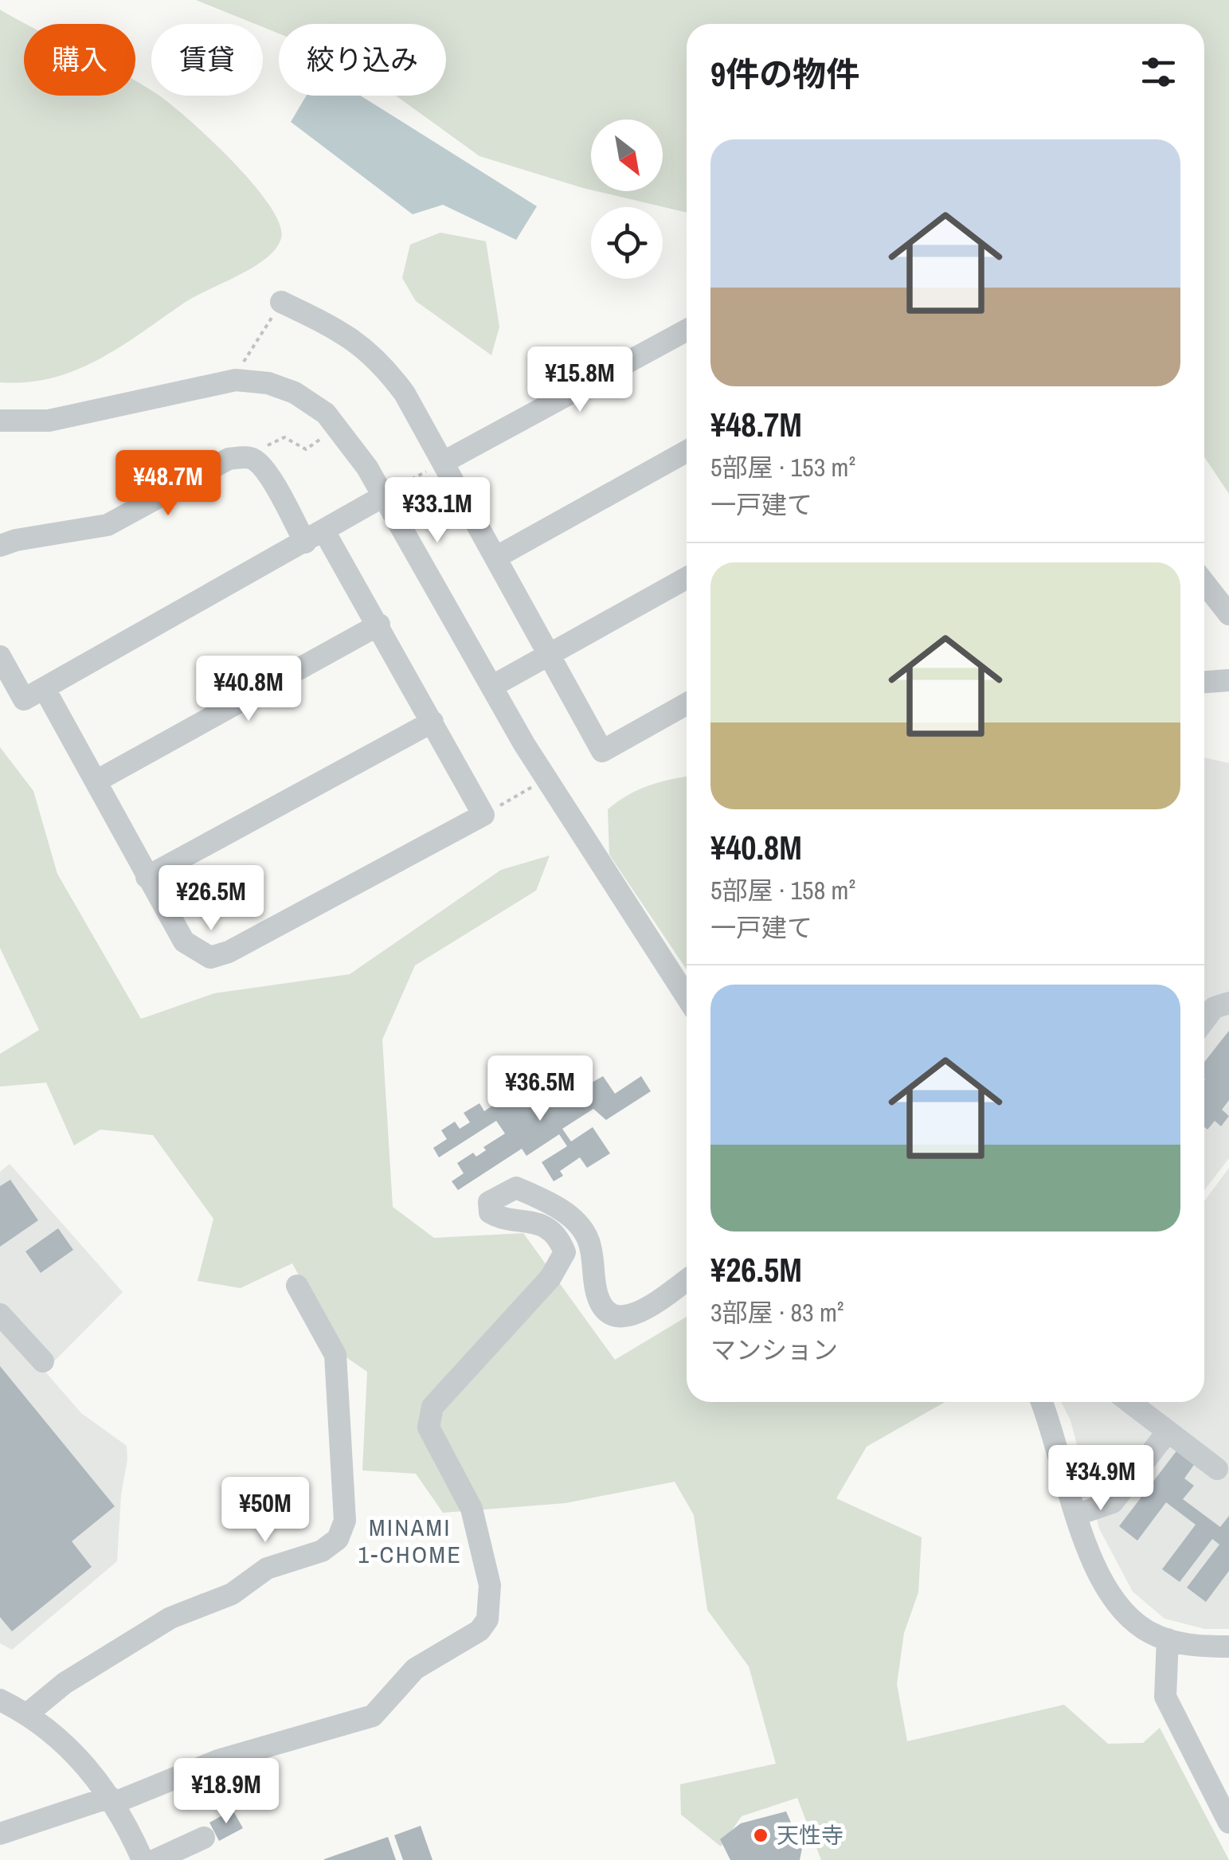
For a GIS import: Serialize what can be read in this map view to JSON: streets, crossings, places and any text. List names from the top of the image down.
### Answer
{
  "districts": ["MINAMI 1-CHOME"],
  "places": ["天性寺"],
  "north": "bottom right",
  "page": {
    "chip": ["購入", "賃貸", "絞り込み"],
    "heading": "9件の物件",
    "list": [
      {
        "name": "¥48.7M",
        "note": "5部屋 · 153 m² · 一戸建て"
      },
      {
        "name": "¥40.8M",
        "note": "5部屋 · 158 m² · 一戸建て"
      },
      {
        "name": "¥26.5M",
        "note": "3部屋 · 83 m² · マンション"
      }
    ],
    "price": [
      "¥15.8M",
      "¥48.7M",
      "¥33.1M",
      "¥40.8M",
      "¥26.5M",
      "¥36.5M",
      "¥34.9M",
      "¥50M",
      "¥18.9M"
    ]
  }
}
